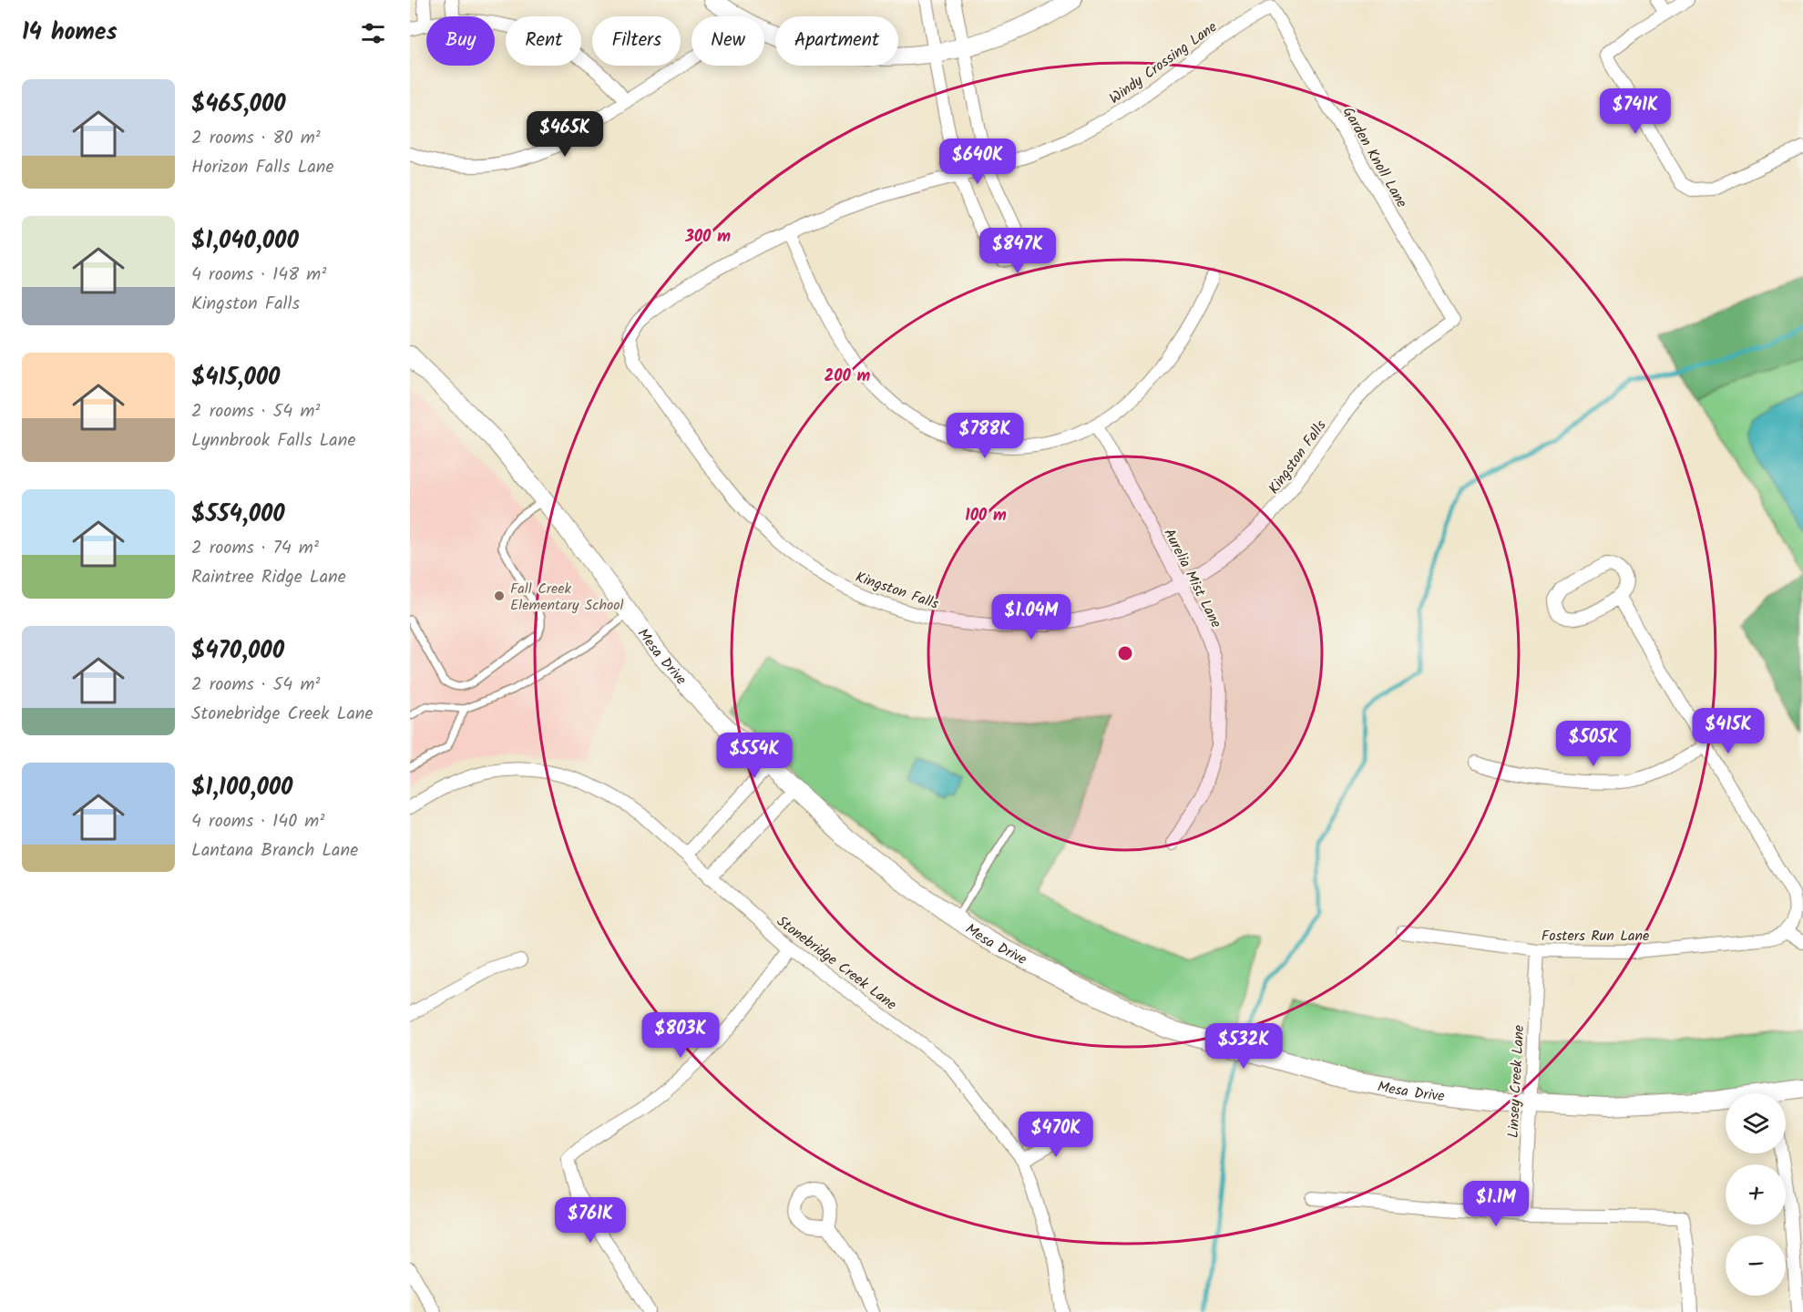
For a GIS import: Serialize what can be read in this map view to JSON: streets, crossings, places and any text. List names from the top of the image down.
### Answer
{
  "streets": {
    "street": [
      "Windy Crossing Lane",
      "Garden Knoll Lane",
      "Kingston Falls",
      "Aurelia Mist Lane",
      "Mesa Drive",
      "Fosters Run Lane",
      "Stonebridge Creek Lane",
      "Linsey Creek Lane"
    ]
  },
  "crossings": [
    ["Windy Crossing Lane", "Garden Knoll Lane"],
    ["Windy Crossing Lane", "Kingston Falls"],
    ["Garden Knoll Lane", "Kingston Falls"],
    ["Kingston Falls", "Aurelia Mist Lane"],
    ["Mesa Drive", "Linsey Creek Lane"],
    ["Fosters Run Lane", "Linsey Creek Lane"]
  ],
  "places": ["Fall Creek Elementary School"],
  "page": {
    "heading": "14 homes",
    "chip": [
      "Buy",
      "Rent",
      "Filters",
      "New",
      "Apartment"
    ],
    "list": [
      {
        "name": "$465,000",
        "note": "2 rooms · 80 m² · Horizon Falls Lane"
      },
      {
        "name": "$1,040,000",
        "note": "4 rooms · 148 m² · Kingston Falls"
      },
      {
        "name": "$415,000",
        "note": "2 rooms · 54 m² · Lynnbrook Falls Lane"
      },
      {
        "name": "$554,000",
        "note": "2 rooms · 74 m² · Raintree Ridge Lane"
      },
      {
        "name": "$470,000",
        "note": "2 rooms · 54 m² · Stonebridge Creek Lane"
      },
      {
        "name": "$1,100,000",
        "note": "4 rooms · 140 m² · Lantana Branch Lane"
      }
    ],
    "price": [
      "$741K",
      "$465K",
      "$640K",
      "$847K",
      "$788K",
      "$1.04M",
      "$415K",
      "$505K",
      "$554K",
      "$803K",
      "$532K",
      "$470K",
      "$1.1M",
      "$761K"
    ],
    "map_buttons": ["+", "−"]
  },
  "rings": ["300 m", "200 m", "100 m"]
}
